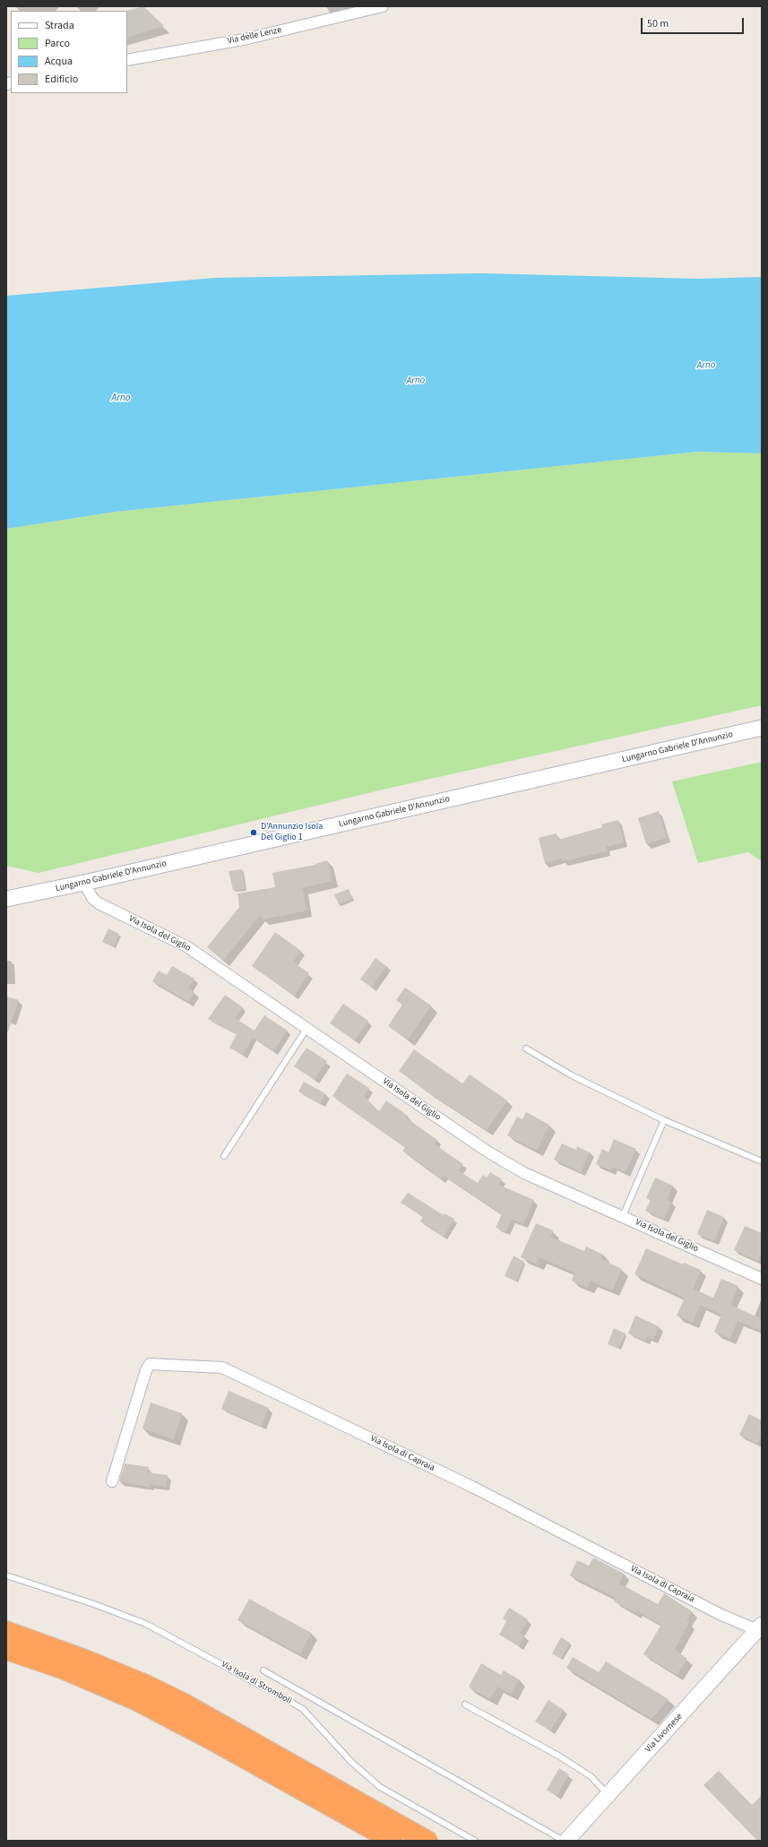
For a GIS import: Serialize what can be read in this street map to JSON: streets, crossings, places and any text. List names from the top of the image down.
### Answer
{
  "streets": {
    "main road": ["Lungarno Gabriele D'Annunzio", "Via Livornese"],
    "street": ["Via delle Lenze", "Via Isola del Giglio", "Via Isola di Capraia"],
    "lane": ["Via Isola di Stromboli"]
  },
  "crossings": [
    ["Lungarno Gabriele D'Annunzio", "Via Isola del Giglio"],
    ["Via Isola di Capraia", "Via Livornese"]
  ],
  "water": ["Arno"],
  "places": ["D'Annunzio Isola Del Giglio 1"],
  "legend": [
    "Strada",
    "Parco",
    "Acqua",
    "Edificio"
  ],
  "scale_bar": "50 m"
}
